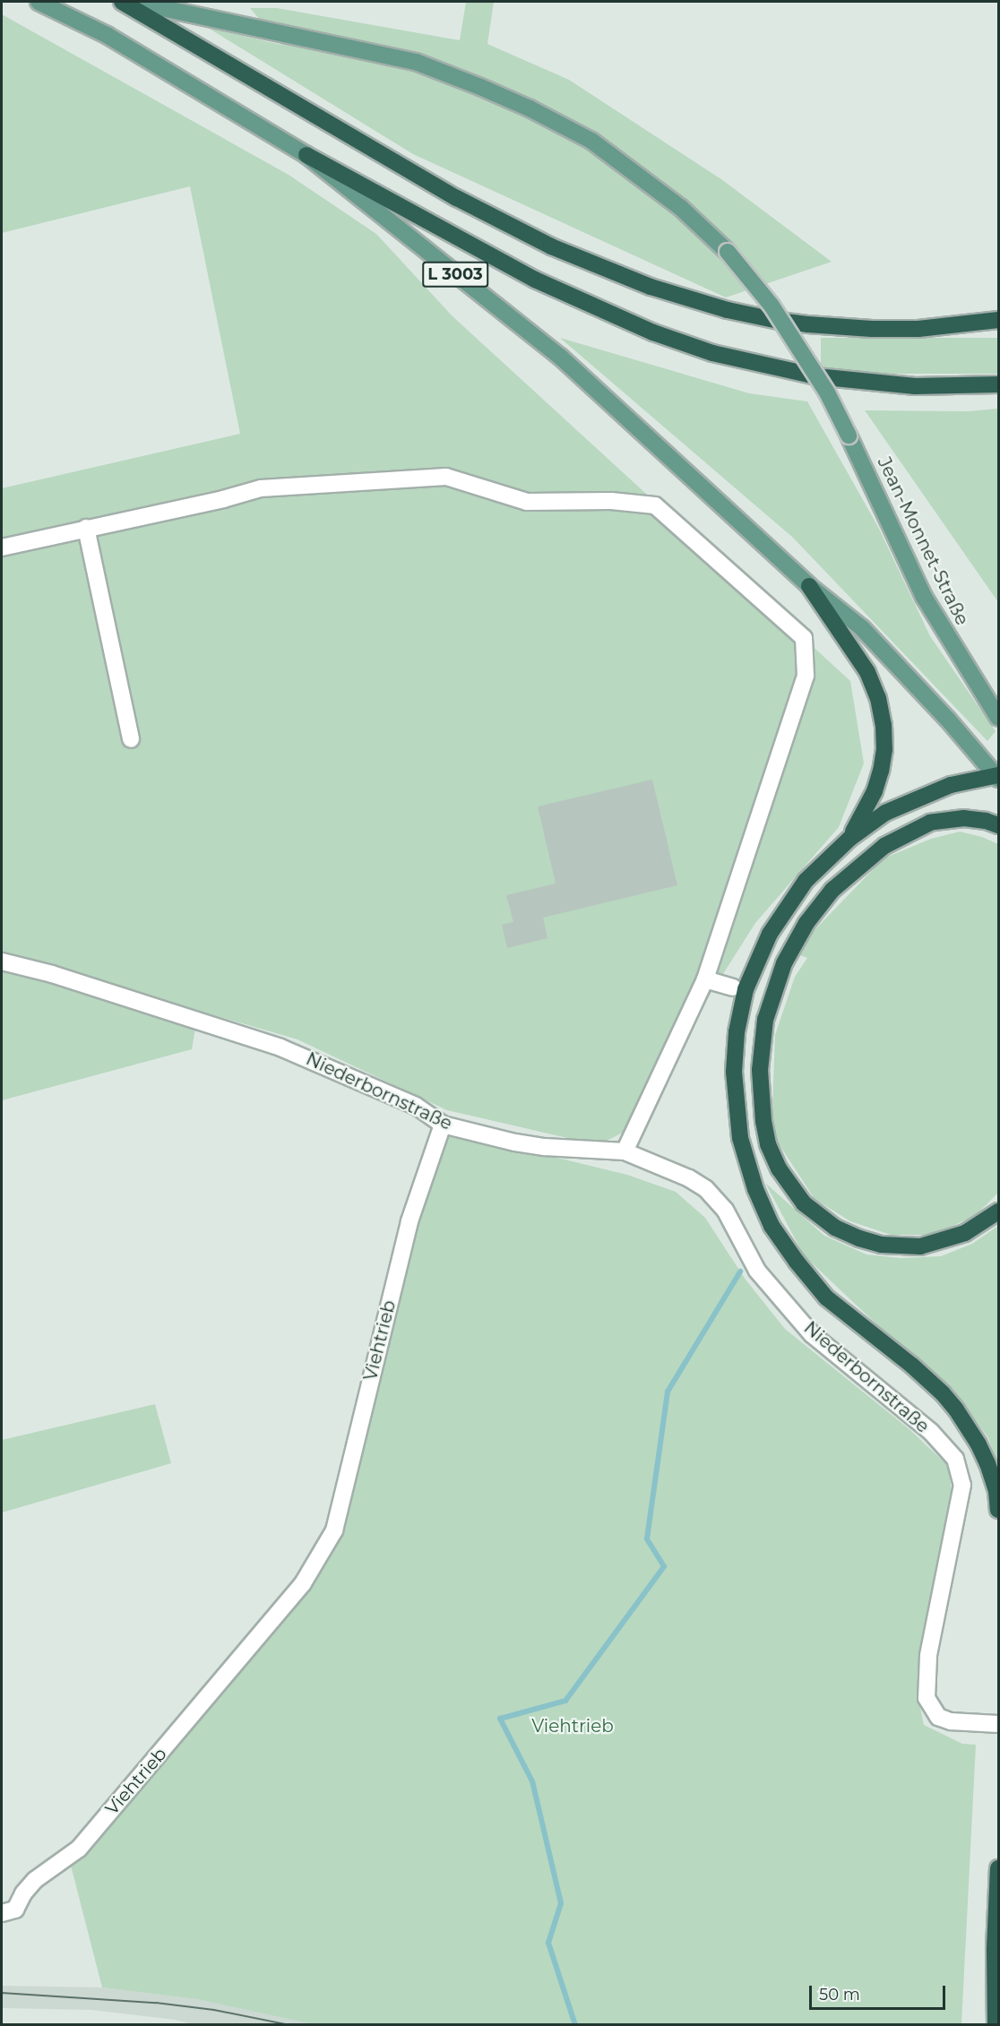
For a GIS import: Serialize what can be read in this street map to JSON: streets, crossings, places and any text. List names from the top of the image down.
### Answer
{
  "streets": {
    "main road": ["L 3003", "Jean-Monnet-Straße"],
    "lane": ["Niederbornstraße", "Viehtrieb"]
  },
  "crossings": [
    ["Niederbornstraße", "Viehtrieb"]
  ],
  "parks": ["Viehtrieb"],
  "scale_bar": "50 m"
}
